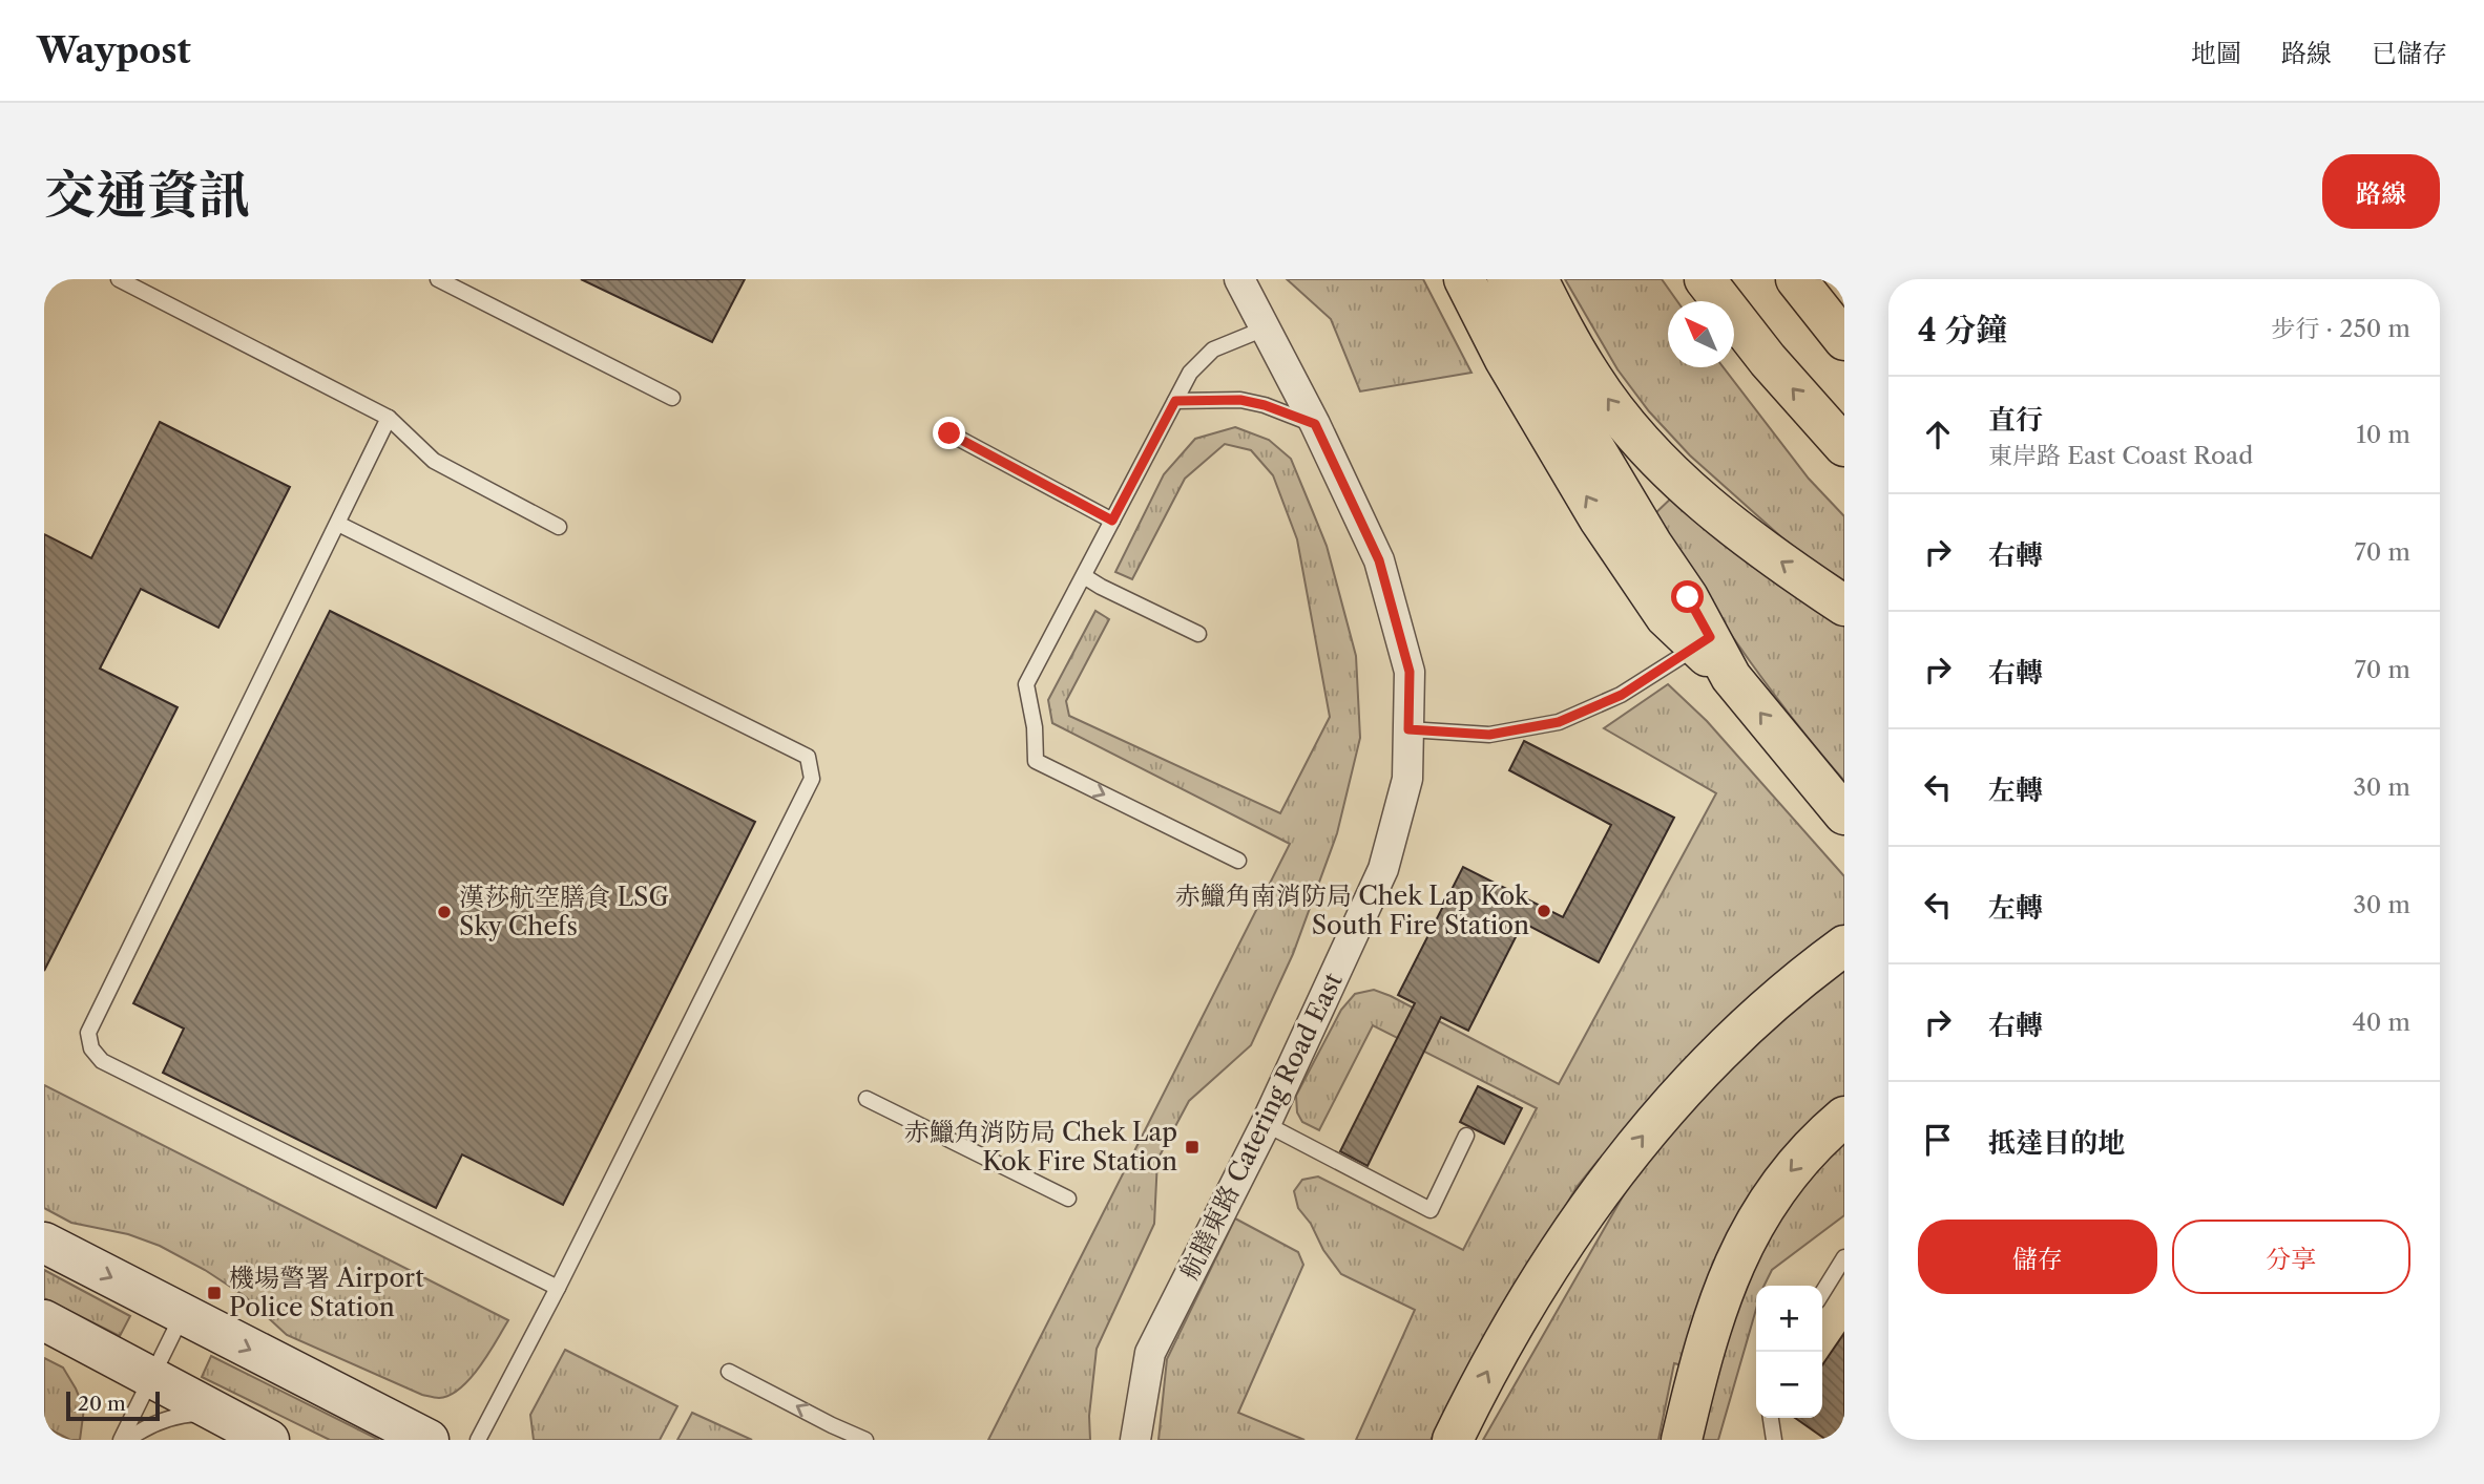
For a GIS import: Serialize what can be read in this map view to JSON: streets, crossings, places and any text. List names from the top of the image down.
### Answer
{
  "streets": {
    "street": ["航膳東路 Catering Road East"]
  },
  "places": {
    "other": ["赤鱲角南消防局 Chek Lap Kok South Fire Station", "漢莎航空膳食 LSG Sky Chefs"],
    "transit": ["赤鱲角消防局 Chek Lap Kok Fire Station", "機場警署 Airport Police Station"]
  },
  "scale_bar": "20 m",
  "north": "top left",
  "page": {
    "header": "Waypost",
    "nav": ["地圖", "路線", "已儲存"],
    "title": "交通資訊",
    "buttons": [
      "路線",
      ["儲存", "分享"]
    ],
    "heading": ["4 分鐘", "步行 · 250 m"],
    "list": [
      ["直行", "東岸路 East Coast Road", "10 m"],
      ["右轉", "70 m"],
      ["右轉", "70 m"],
      ["左轉", "30 m"],
      ["左轉", "30 m"],
      ["右轉", "40 m"],
      "抵達目的地"
    ],
    "map_buttons": ["+", "−"],
    "scale": "20 m"
  }
}
